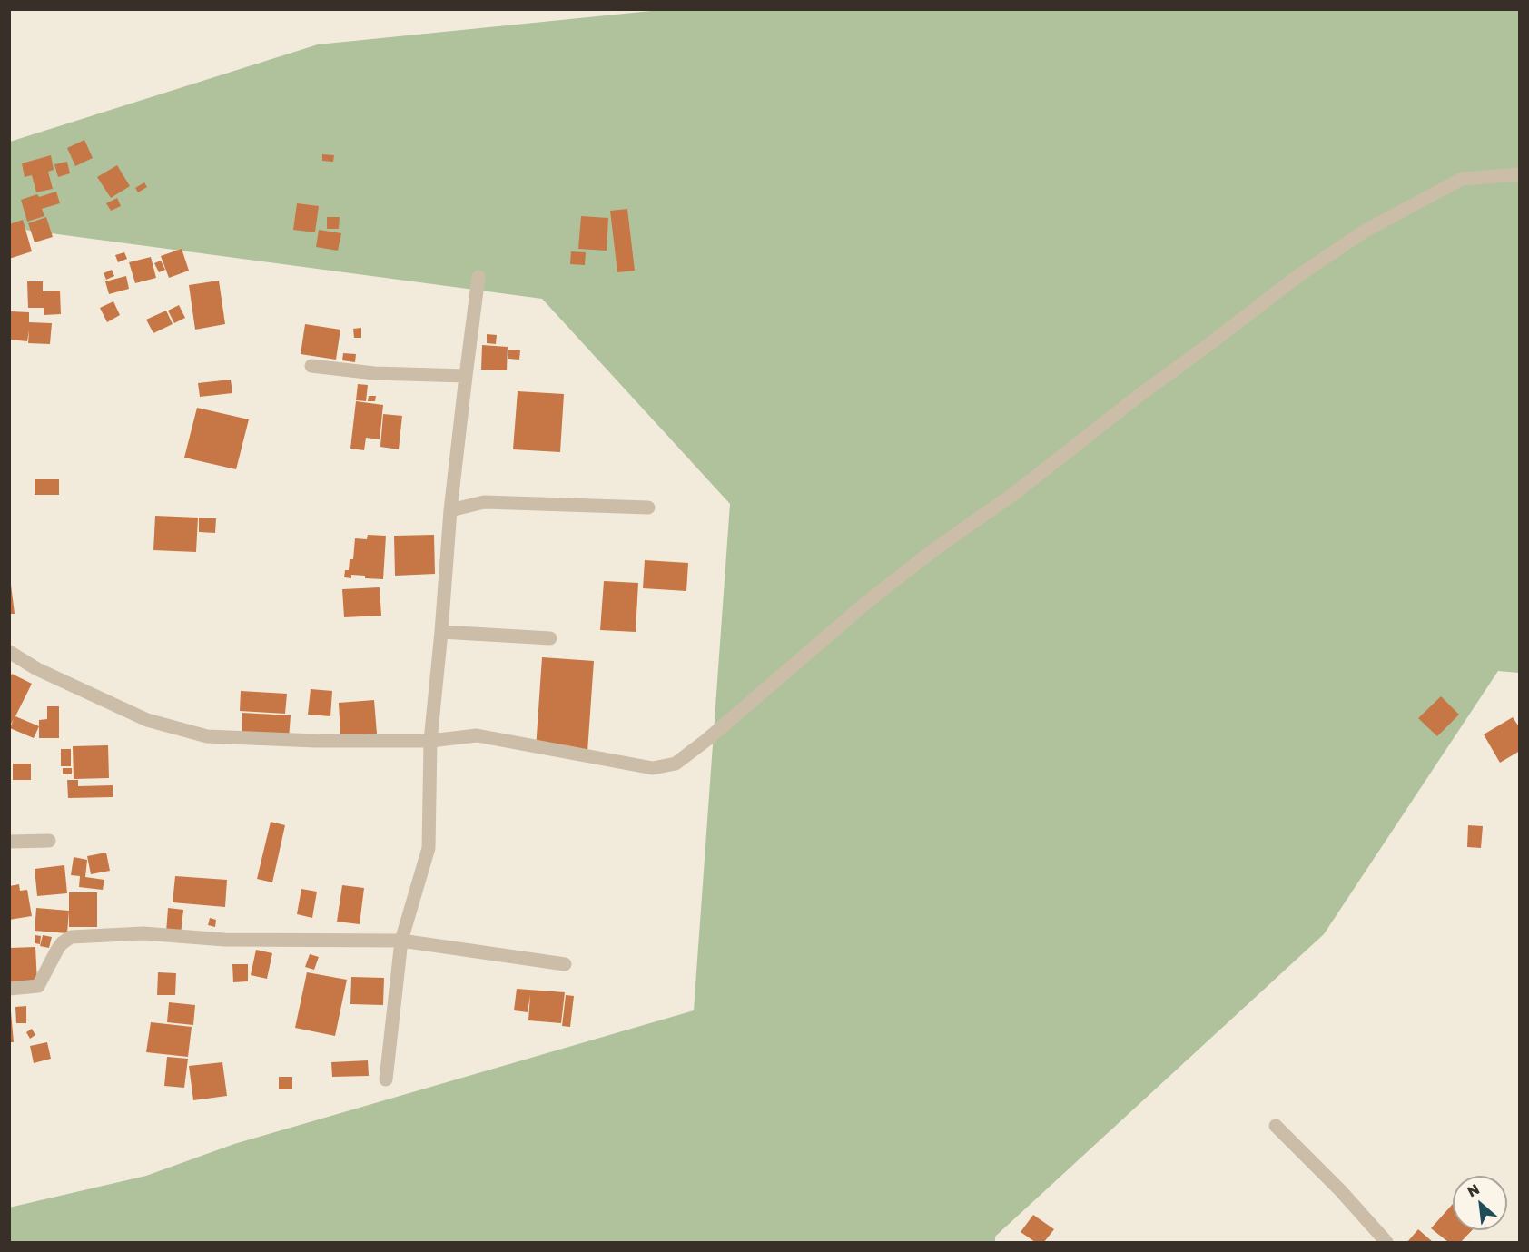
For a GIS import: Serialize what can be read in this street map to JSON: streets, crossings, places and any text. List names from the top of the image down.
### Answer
{
  "north": "top left"
}
